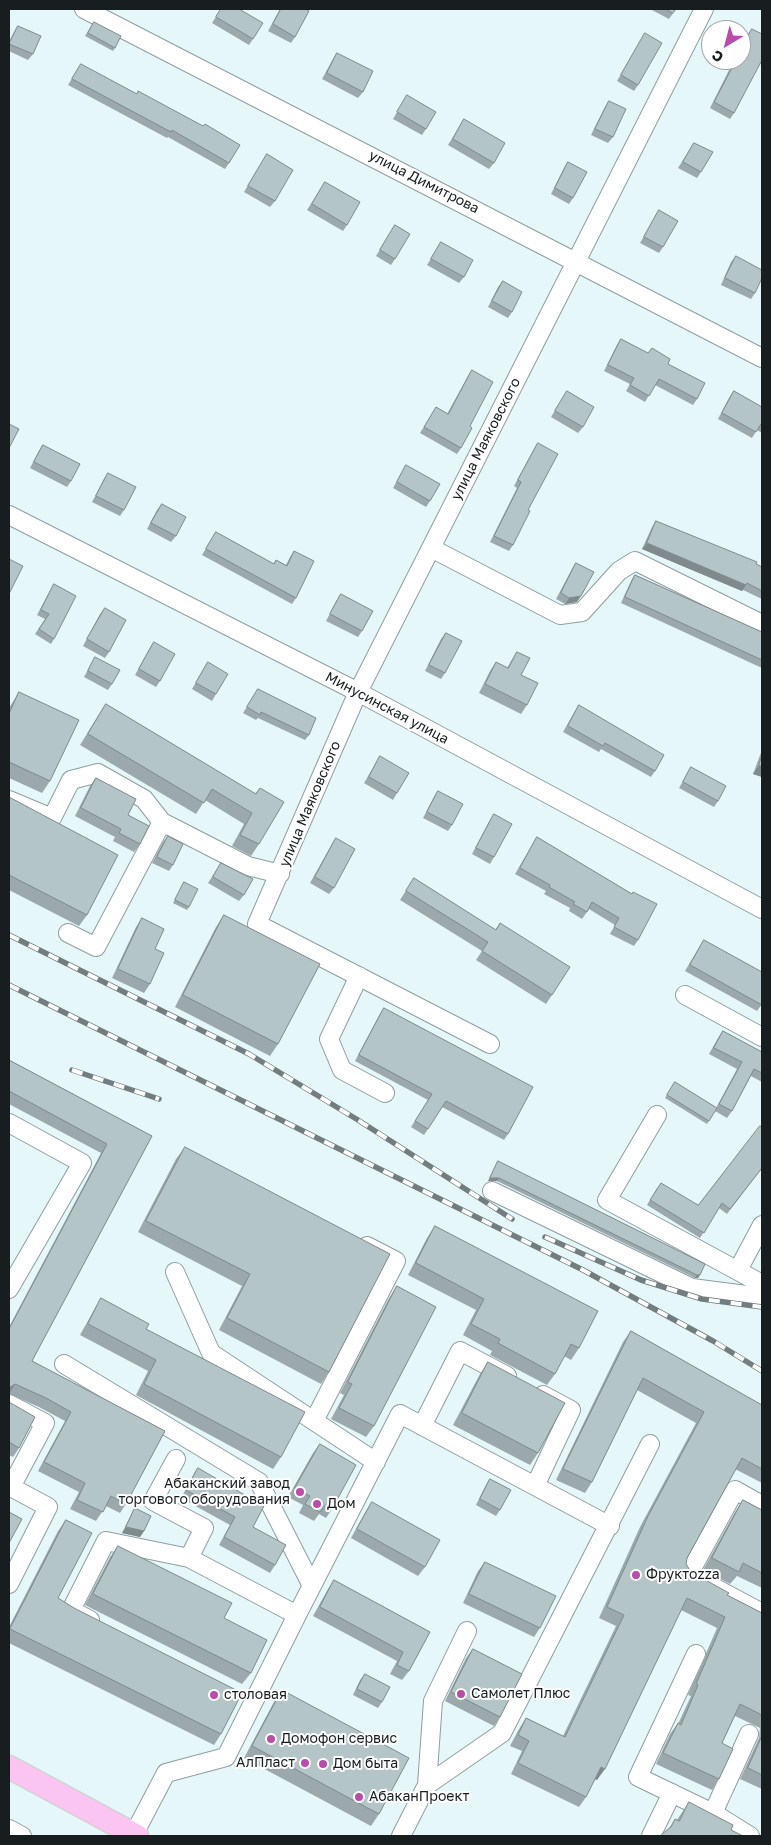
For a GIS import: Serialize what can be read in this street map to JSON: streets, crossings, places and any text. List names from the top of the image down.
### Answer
{
  "streets": {
    "street": ["улица Димитрова", "улица Маяковского", "Минусинская улица"]
  },
  "crossings": [
    ["улица Димитрова", "улица Маяковского"],
    ["улица Маяковского", "Минусинская улица"]
  ],
  "places": [
    "Абаканский завод торгового оборудования",
    "Дом",
    "Фруктоzzа",
    "Самолет Плюс",
    "столовая",
    "Домофон сервис",
    "АлПласт",
    "Дом быта",
    "АбаканПроект"
  ],
  "north": "bottom left"
}
